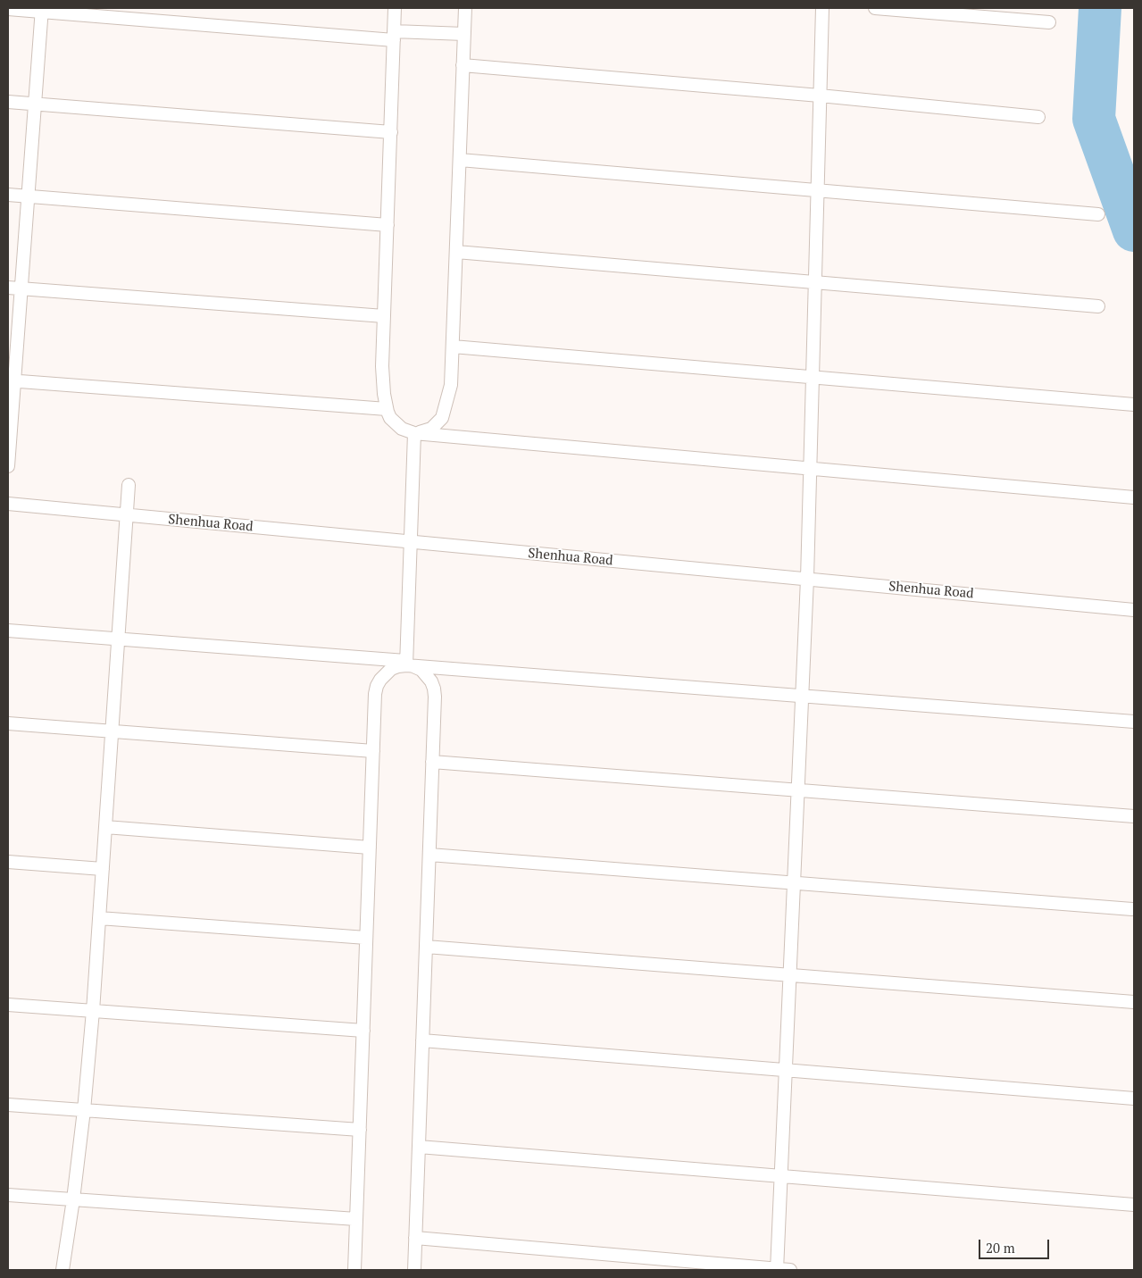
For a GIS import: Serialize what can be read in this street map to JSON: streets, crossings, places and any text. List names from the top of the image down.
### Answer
{
  "streets": {
    "lane": ["Shenhua Road"]
  },
  "scale_bar": "20 m"
}
